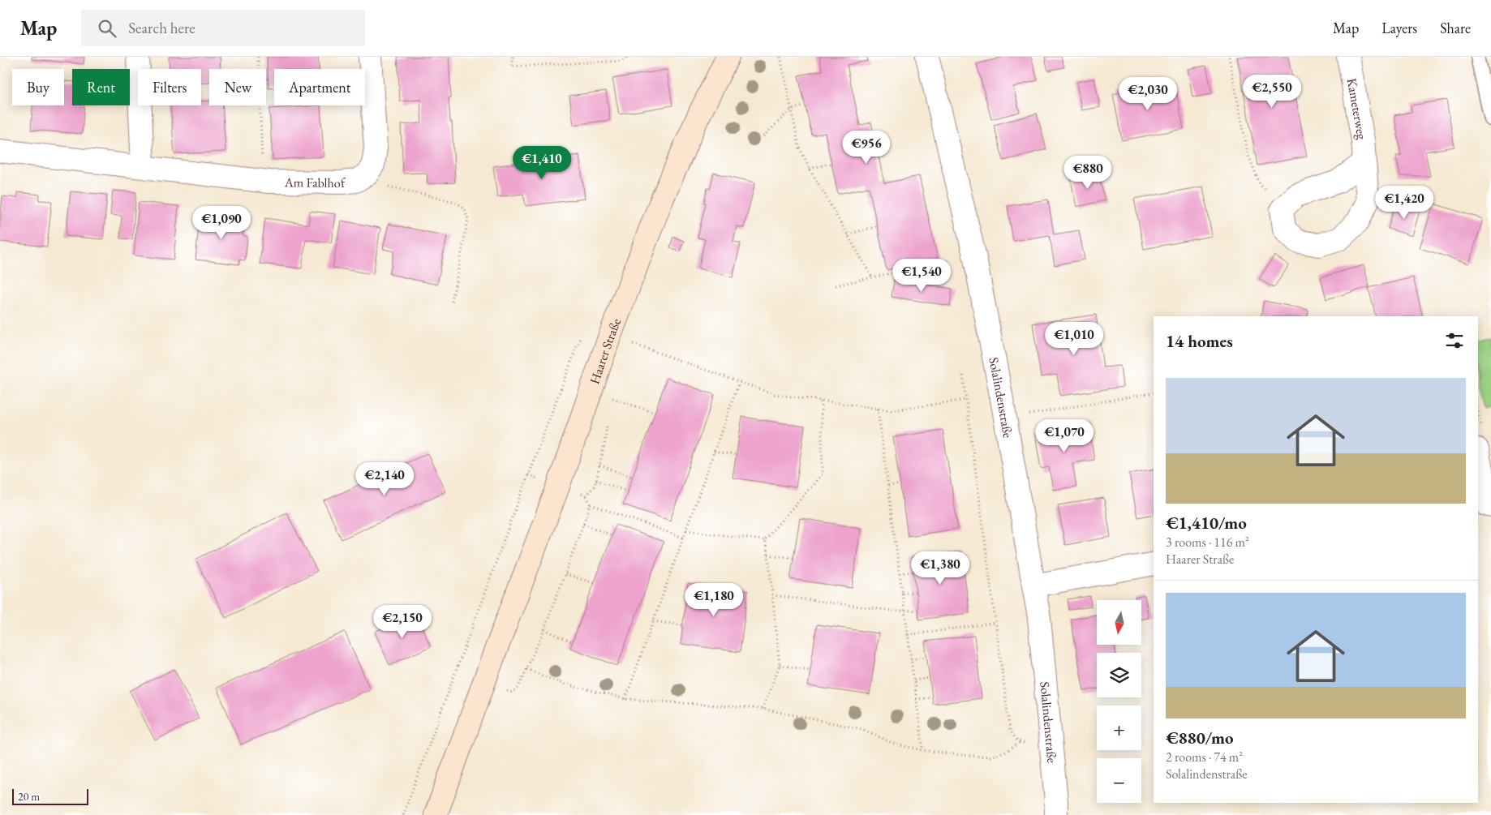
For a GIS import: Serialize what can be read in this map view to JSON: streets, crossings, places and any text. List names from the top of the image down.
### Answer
{
  "streets": {
    "main road": ["Haarer Straße"],
    "street": ["Kameterweg", "Am Fablhof", "Solalindenstraße"]
  },
  "scale_bar": "20 m",
  "north": "bottom",
  "page": {
    "header": "Map",
    "search": "Search here",
    "nav": ["Map", "Layers", "Share"],
    "chip": [
      "Buy",
      "Rent",
      "Filters",
      "New",
      "Apartment"
    ],
    "price": [
      "€2,550",
      "€2,030",
      "€956",
      "€1,410",
      "€880",
      "€1,420",
      "€1,090",
      "€1,540",
      "€1,010",
      "€1,070",
      "€2,140",
      "€1,380",
      "€1,180",
      "€2,150"
    ],
    "heading": "14 homes",
    "list": [
      {
        "name": "€1,410/mo",
        "note": "3 rooms · 116 m² · Haarer Straße"
      },
      {
        "name": "€880/mo",
        "note": "2 rooms · 74 m² · Solalindenstraße"
      }
    ],
    "map_buttons": ["+", "−"],
    "scale": "20 m"
  }
}
